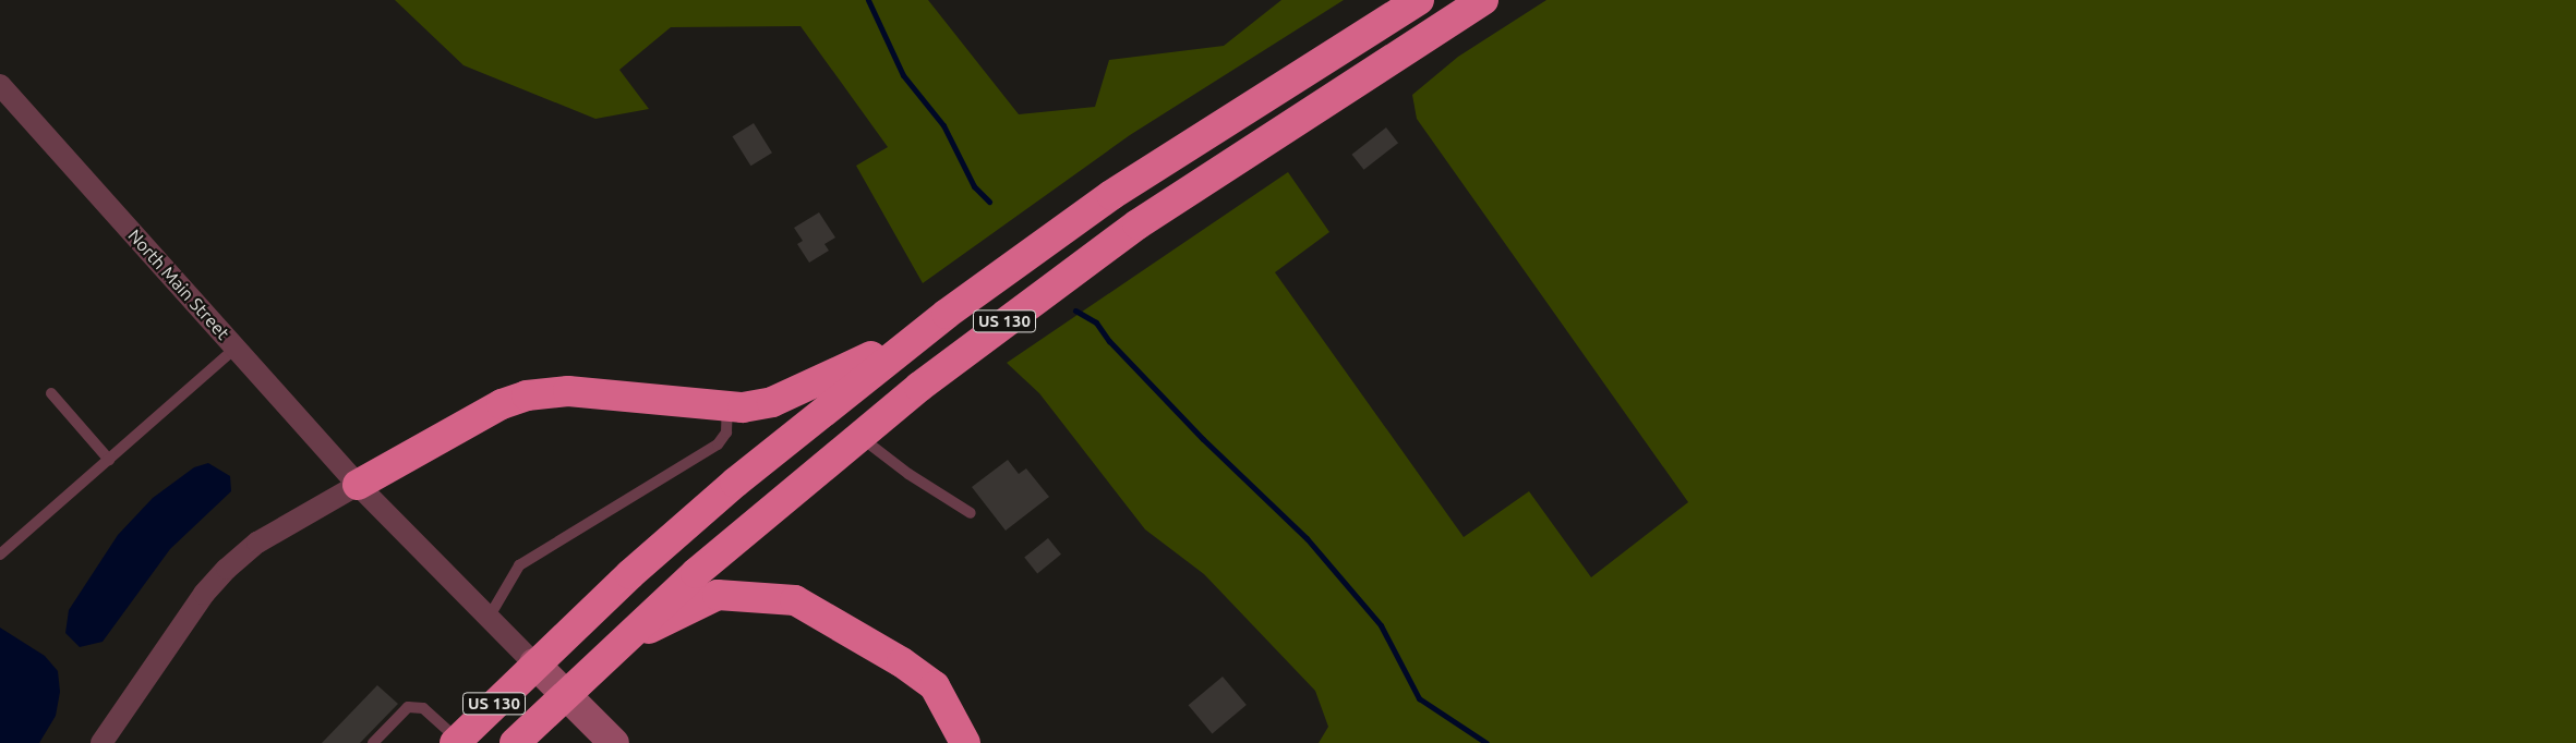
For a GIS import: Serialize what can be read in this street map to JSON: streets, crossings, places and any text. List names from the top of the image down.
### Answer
{
  "streets": {
    "highway": ["US 130"],
    "street": ["North Main Street"]
  },
  "crossings": [
    ["North Main Street", "US 130"]
  ]
}
